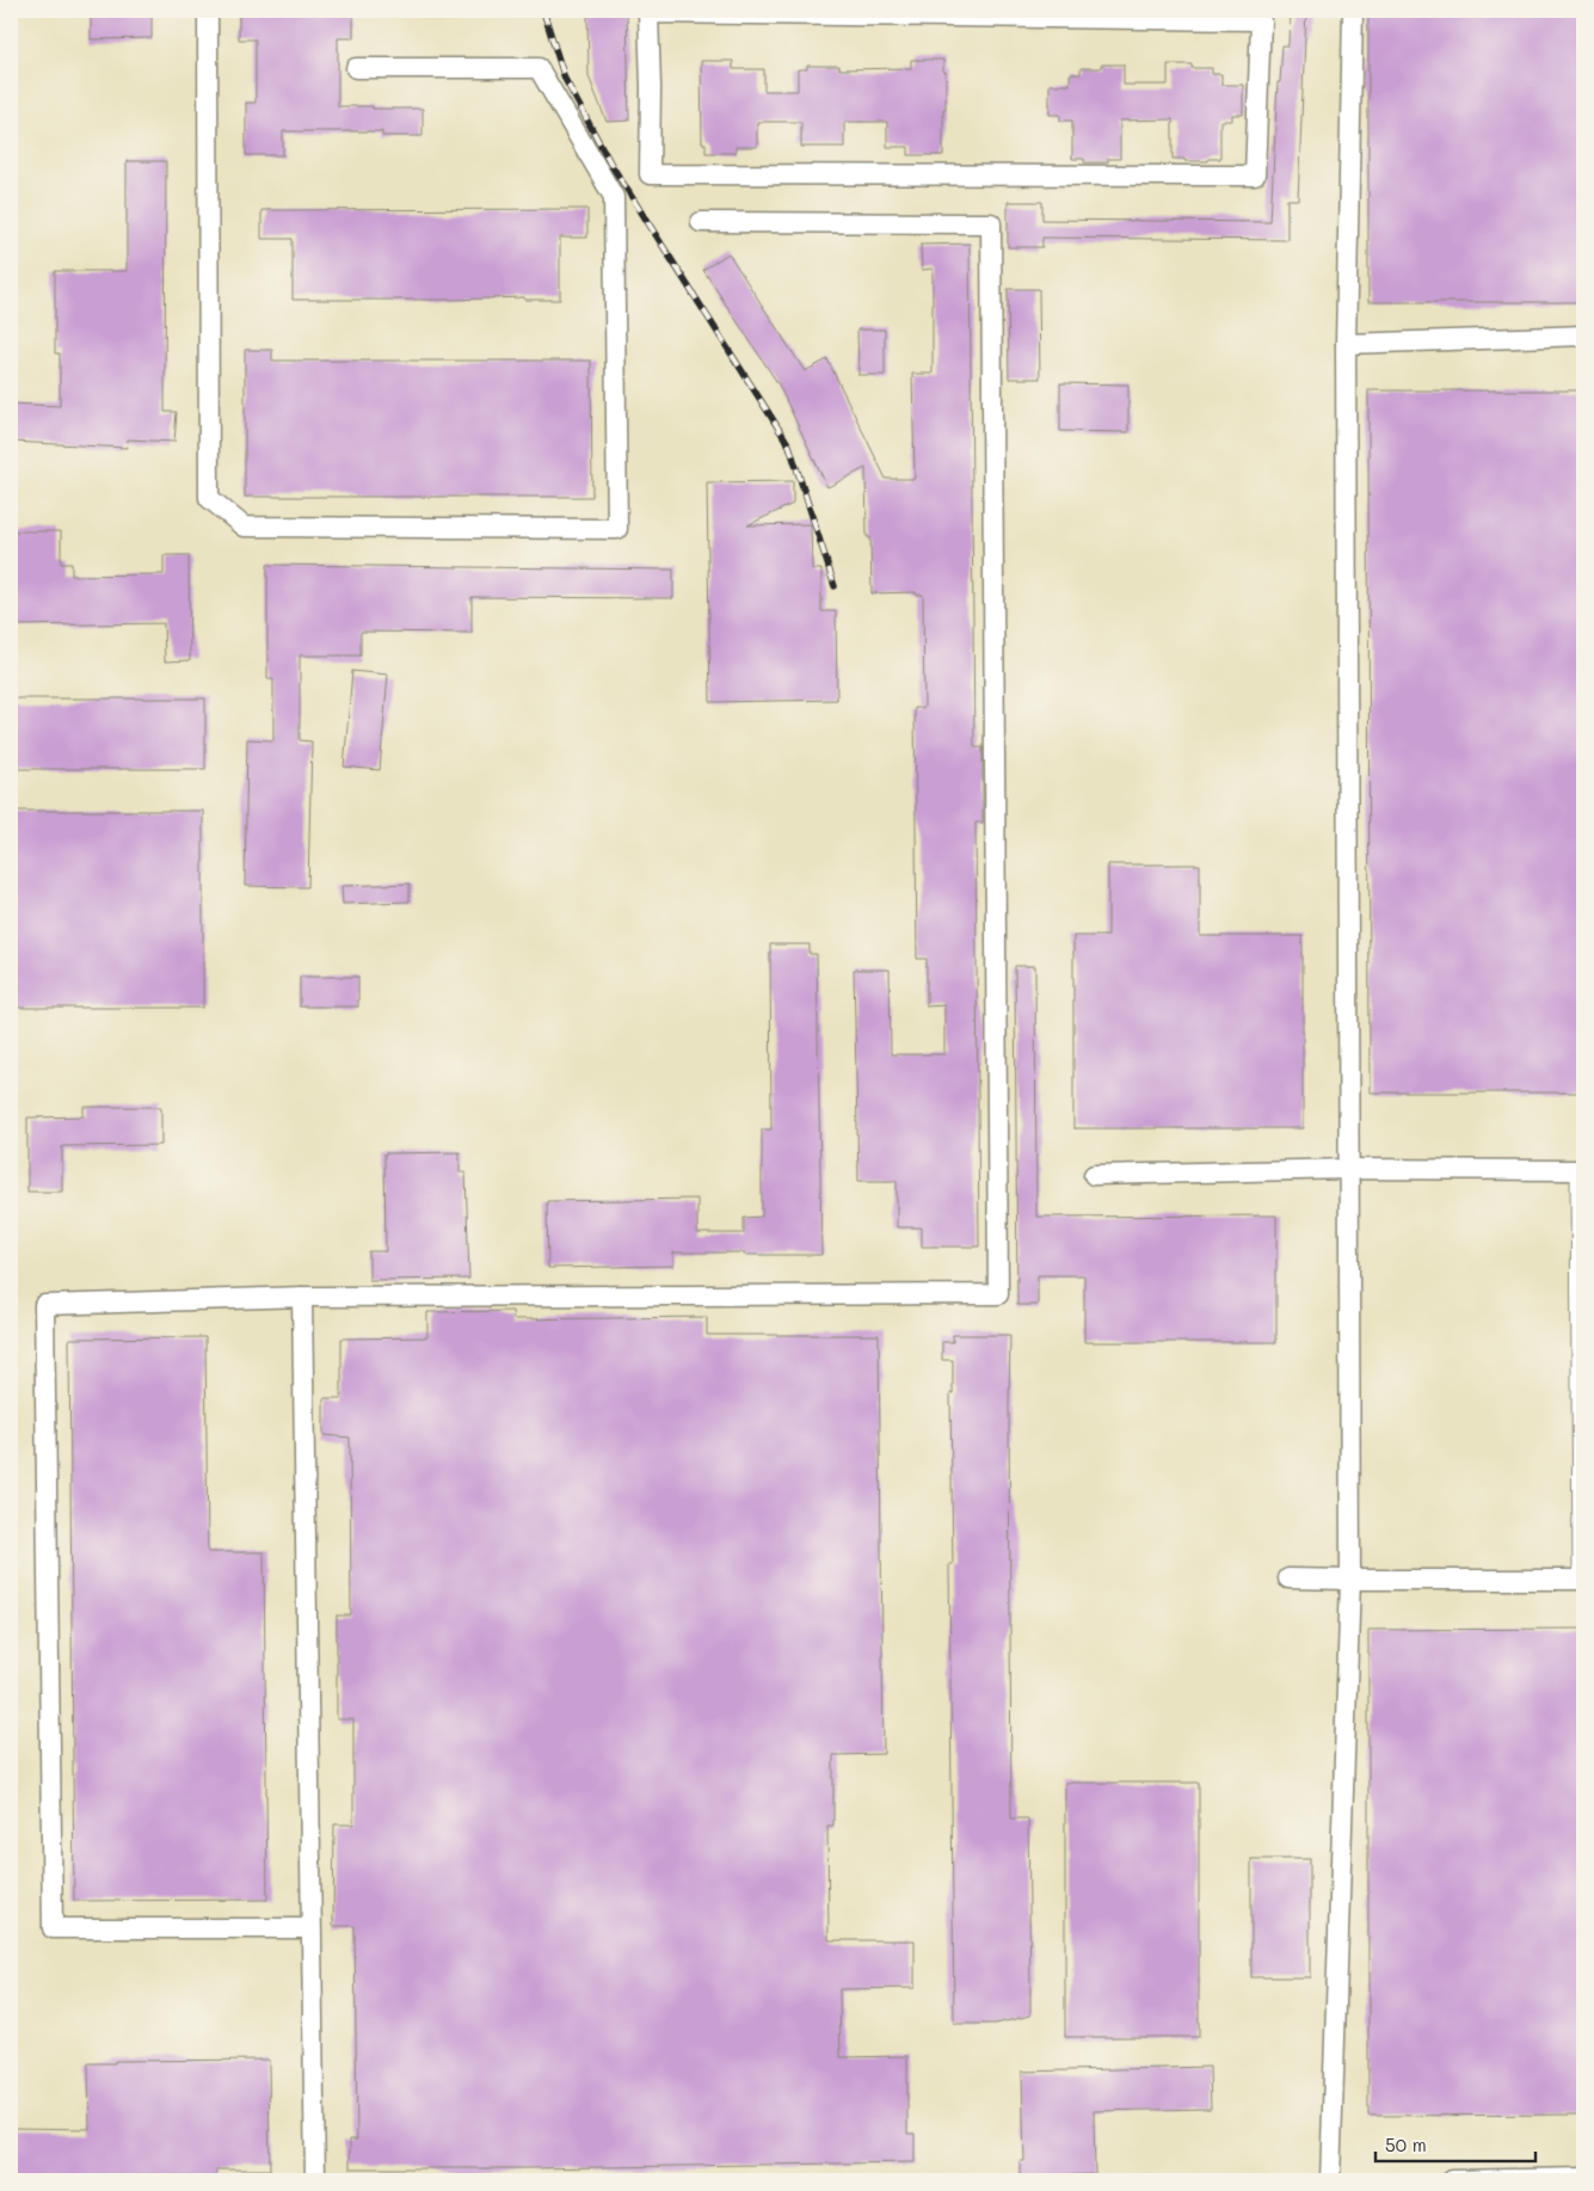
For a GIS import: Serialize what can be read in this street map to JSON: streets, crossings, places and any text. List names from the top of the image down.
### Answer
{
  "scale_bar": "50 m"
}
